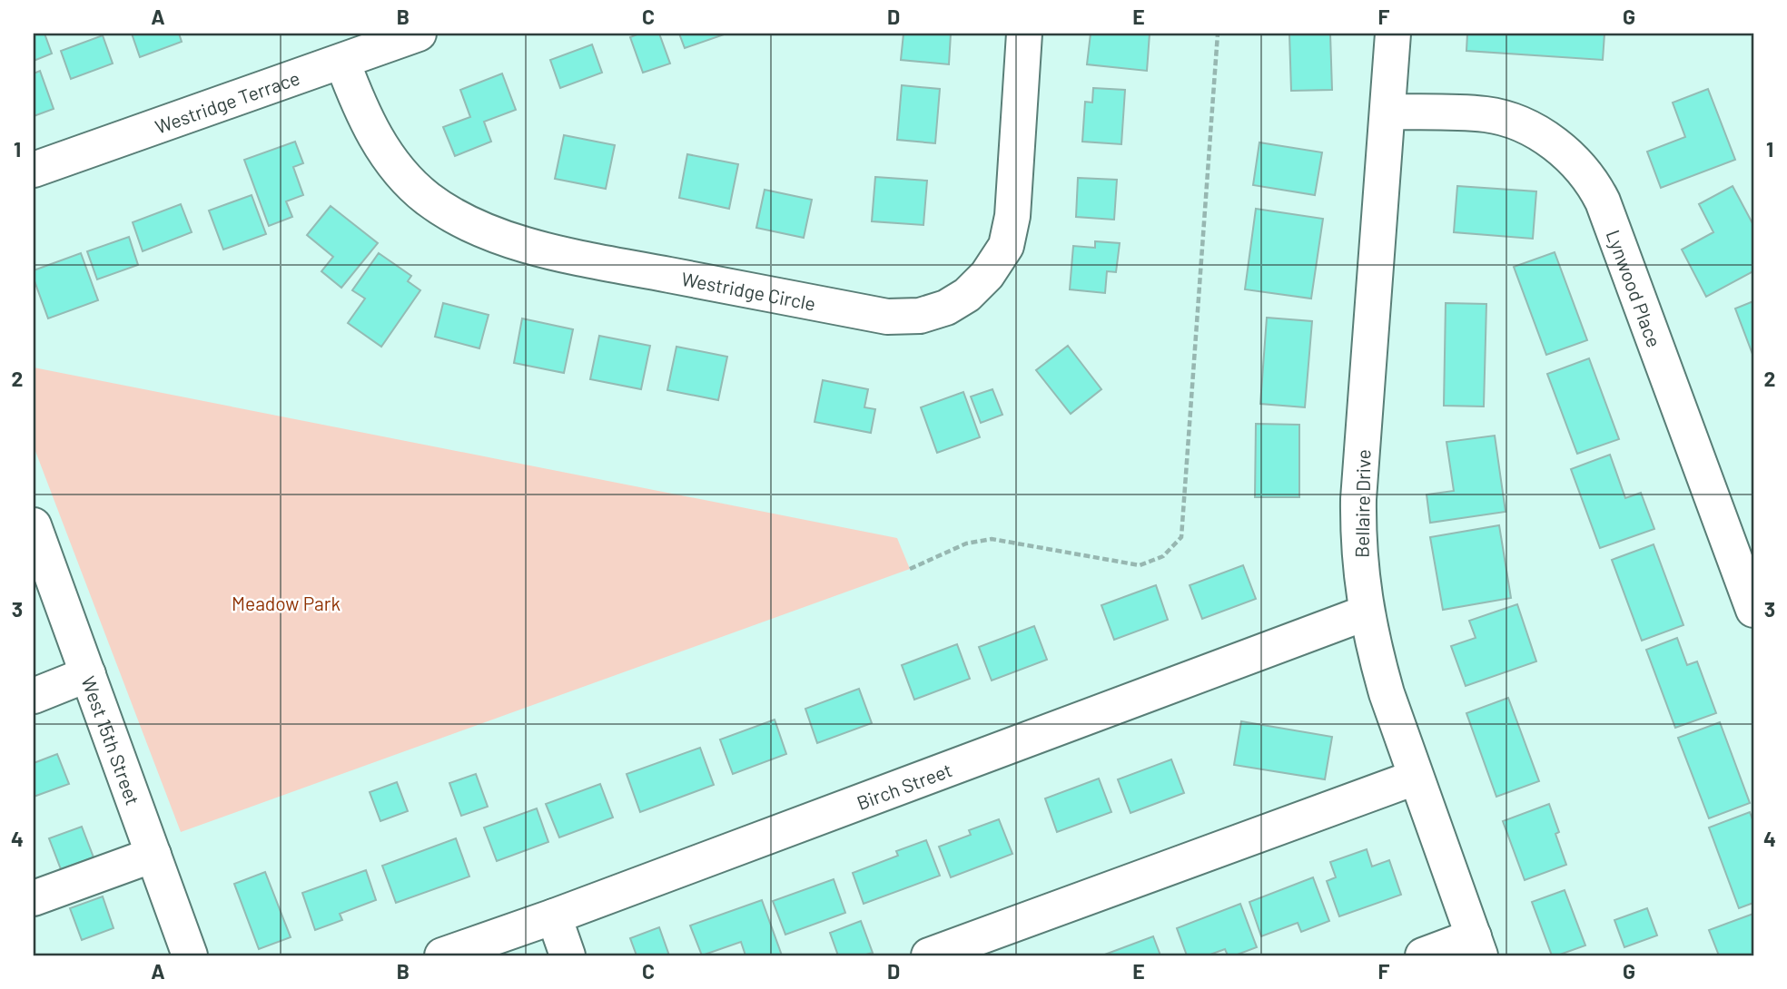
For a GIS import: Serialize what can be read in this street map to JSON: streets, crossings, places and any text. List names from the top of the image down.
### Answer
{
  "streets": {
    "street": [
      "Westridge Terrace",
      "Lynwood Place",
      "Westridge Circle",
      "Bellaire Drive",
      "West 15th Street",
      "Birch Street"
    ]
  },
  "crossings": [
    ["Westridge Terrace", "Westridge Circle"],
    ["Lynwood Place", "Bellaire Drive"],
    ["Bellaire Drive", "Birch Street"]
  ],
  "parks": ["Meadow Park"],
  "grid": {
    "columns": [
      "A",
      "B",
      "C",
      "D",
      "E",
      "F",
      "G"
    ],
    "rows": [
      "1",
      "2",
      "3",
      "4"
    ]
  }
}
